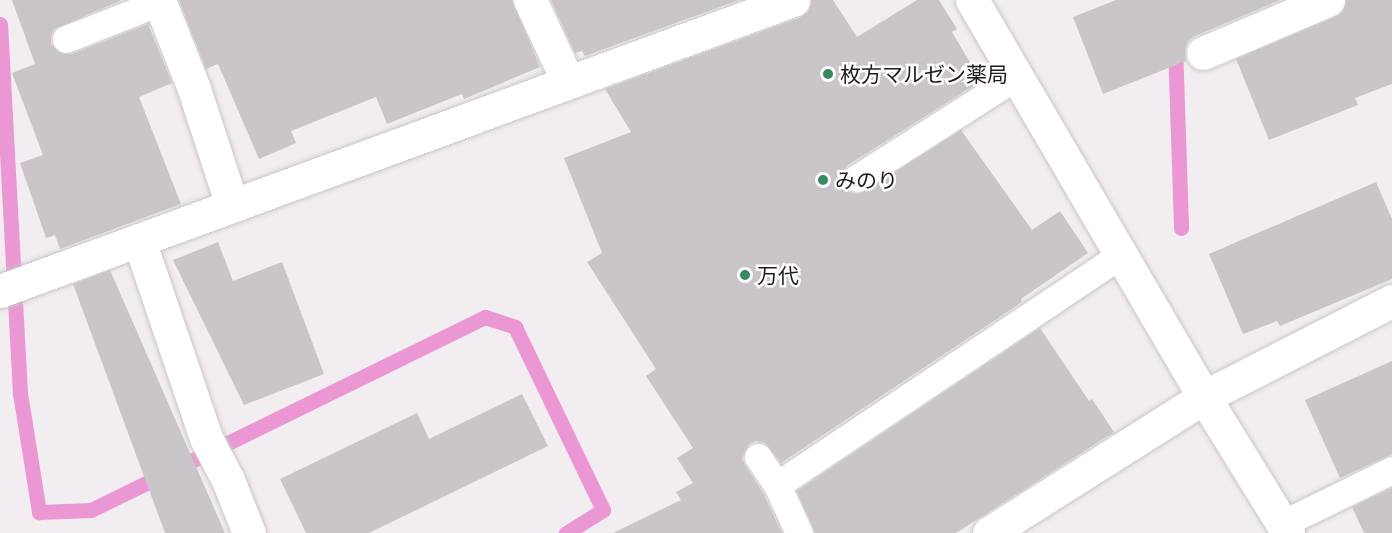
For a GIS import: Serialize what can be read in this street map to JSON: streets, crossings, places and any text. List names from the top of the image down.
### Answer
{
  "places": ["枚方マルゼン薬局", "みのり", "万代"]
}
